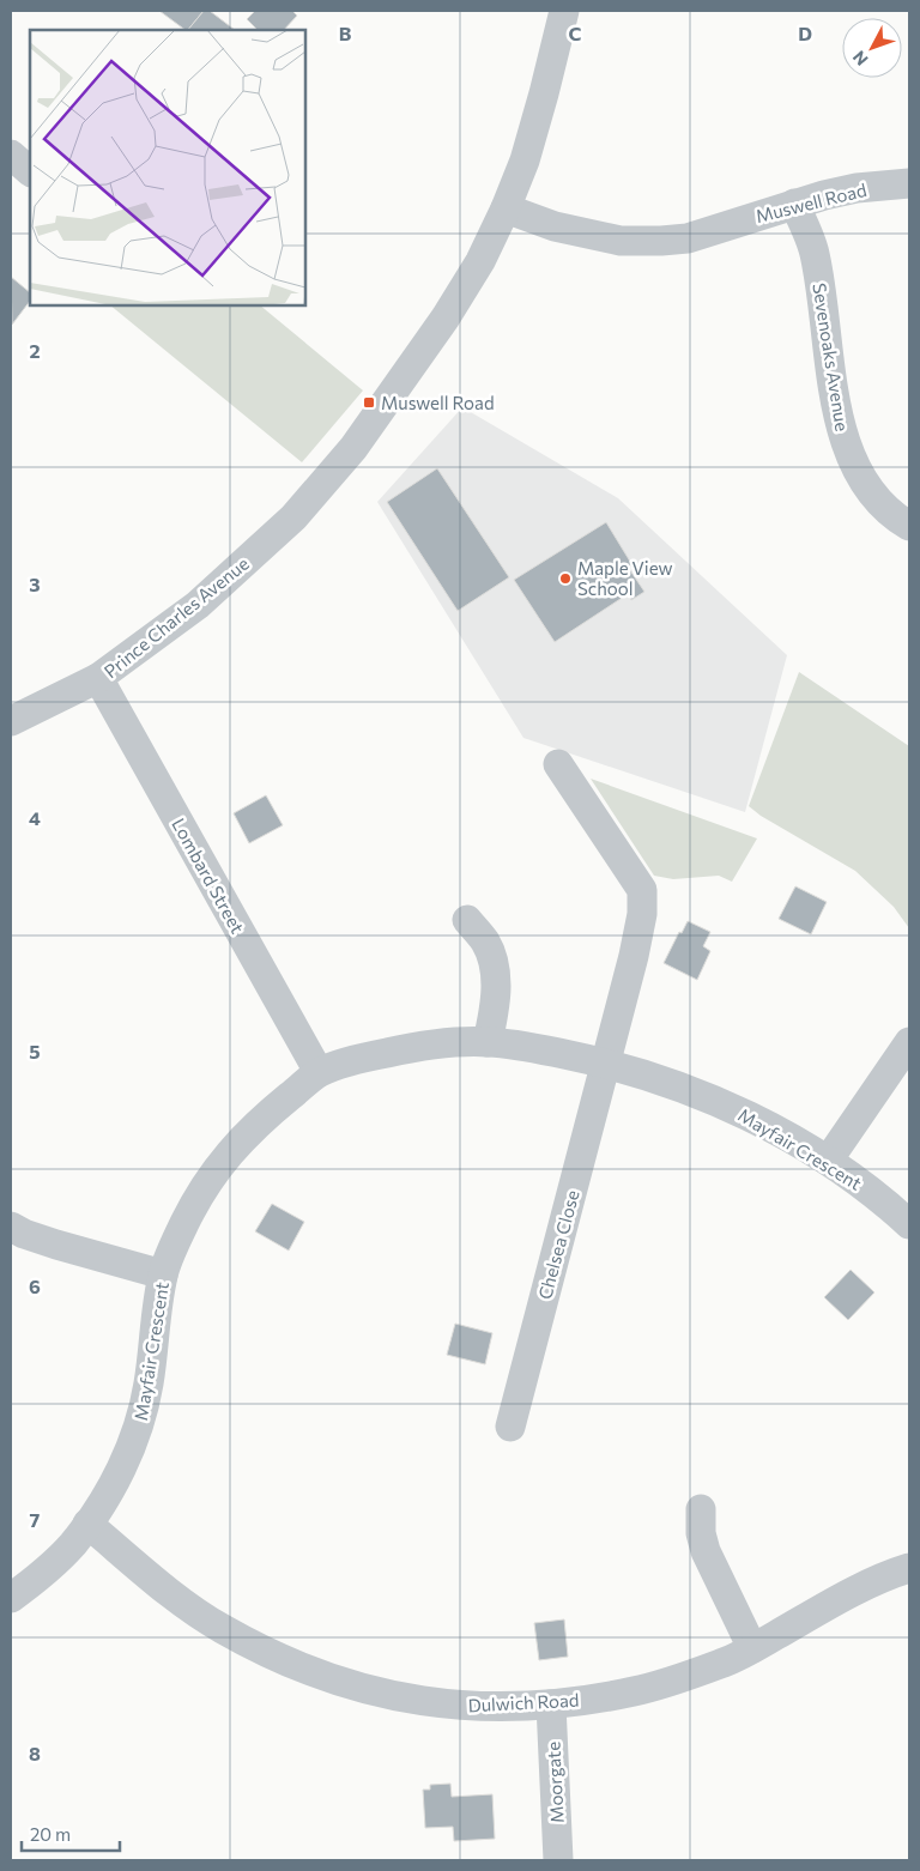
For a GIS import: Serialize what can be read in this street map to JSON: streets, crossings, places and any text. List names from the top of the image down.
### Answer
{
  "streets": {
    "street": [
      "Muswell Road",
      "Sevenoaks Avenue",
      "Prince Charles Avenue",
      "Lombard Street",
      "Mayfair Crescent",
      "Chelsea Close",
      "Dulwich Road",
      "Moorgate"
    ]
  },
  "crossings": [
    ["Muswell Road", "Sevenoaks Avenue"],
    ["Muswell Road", "Prince Charles Avenue"],
    ["Prince Charles Avenue", "Lombard Street"],
    ["Lombard Street", "Mayfair Crescent"],
    ["Mayfair Crescent", "Chelsea Close"],
    ["Mayfair Crescent", "Dulwich Road"],
    ["Dulwich Road", "Moorgate"]
  ],
  "places": {
    "transit": ["Muswell Road"],
    "other": ["Maple View School"]
  },
  "scale_bar": "20 m",
  "north": "bottom left",
  "grid": {
    "columns": ["B", "C", "D"],
    "rows": [
      "2",
      "3",
      "4",
      "5",
      "6",
      "7",
      "8"
    ]
  }
}
